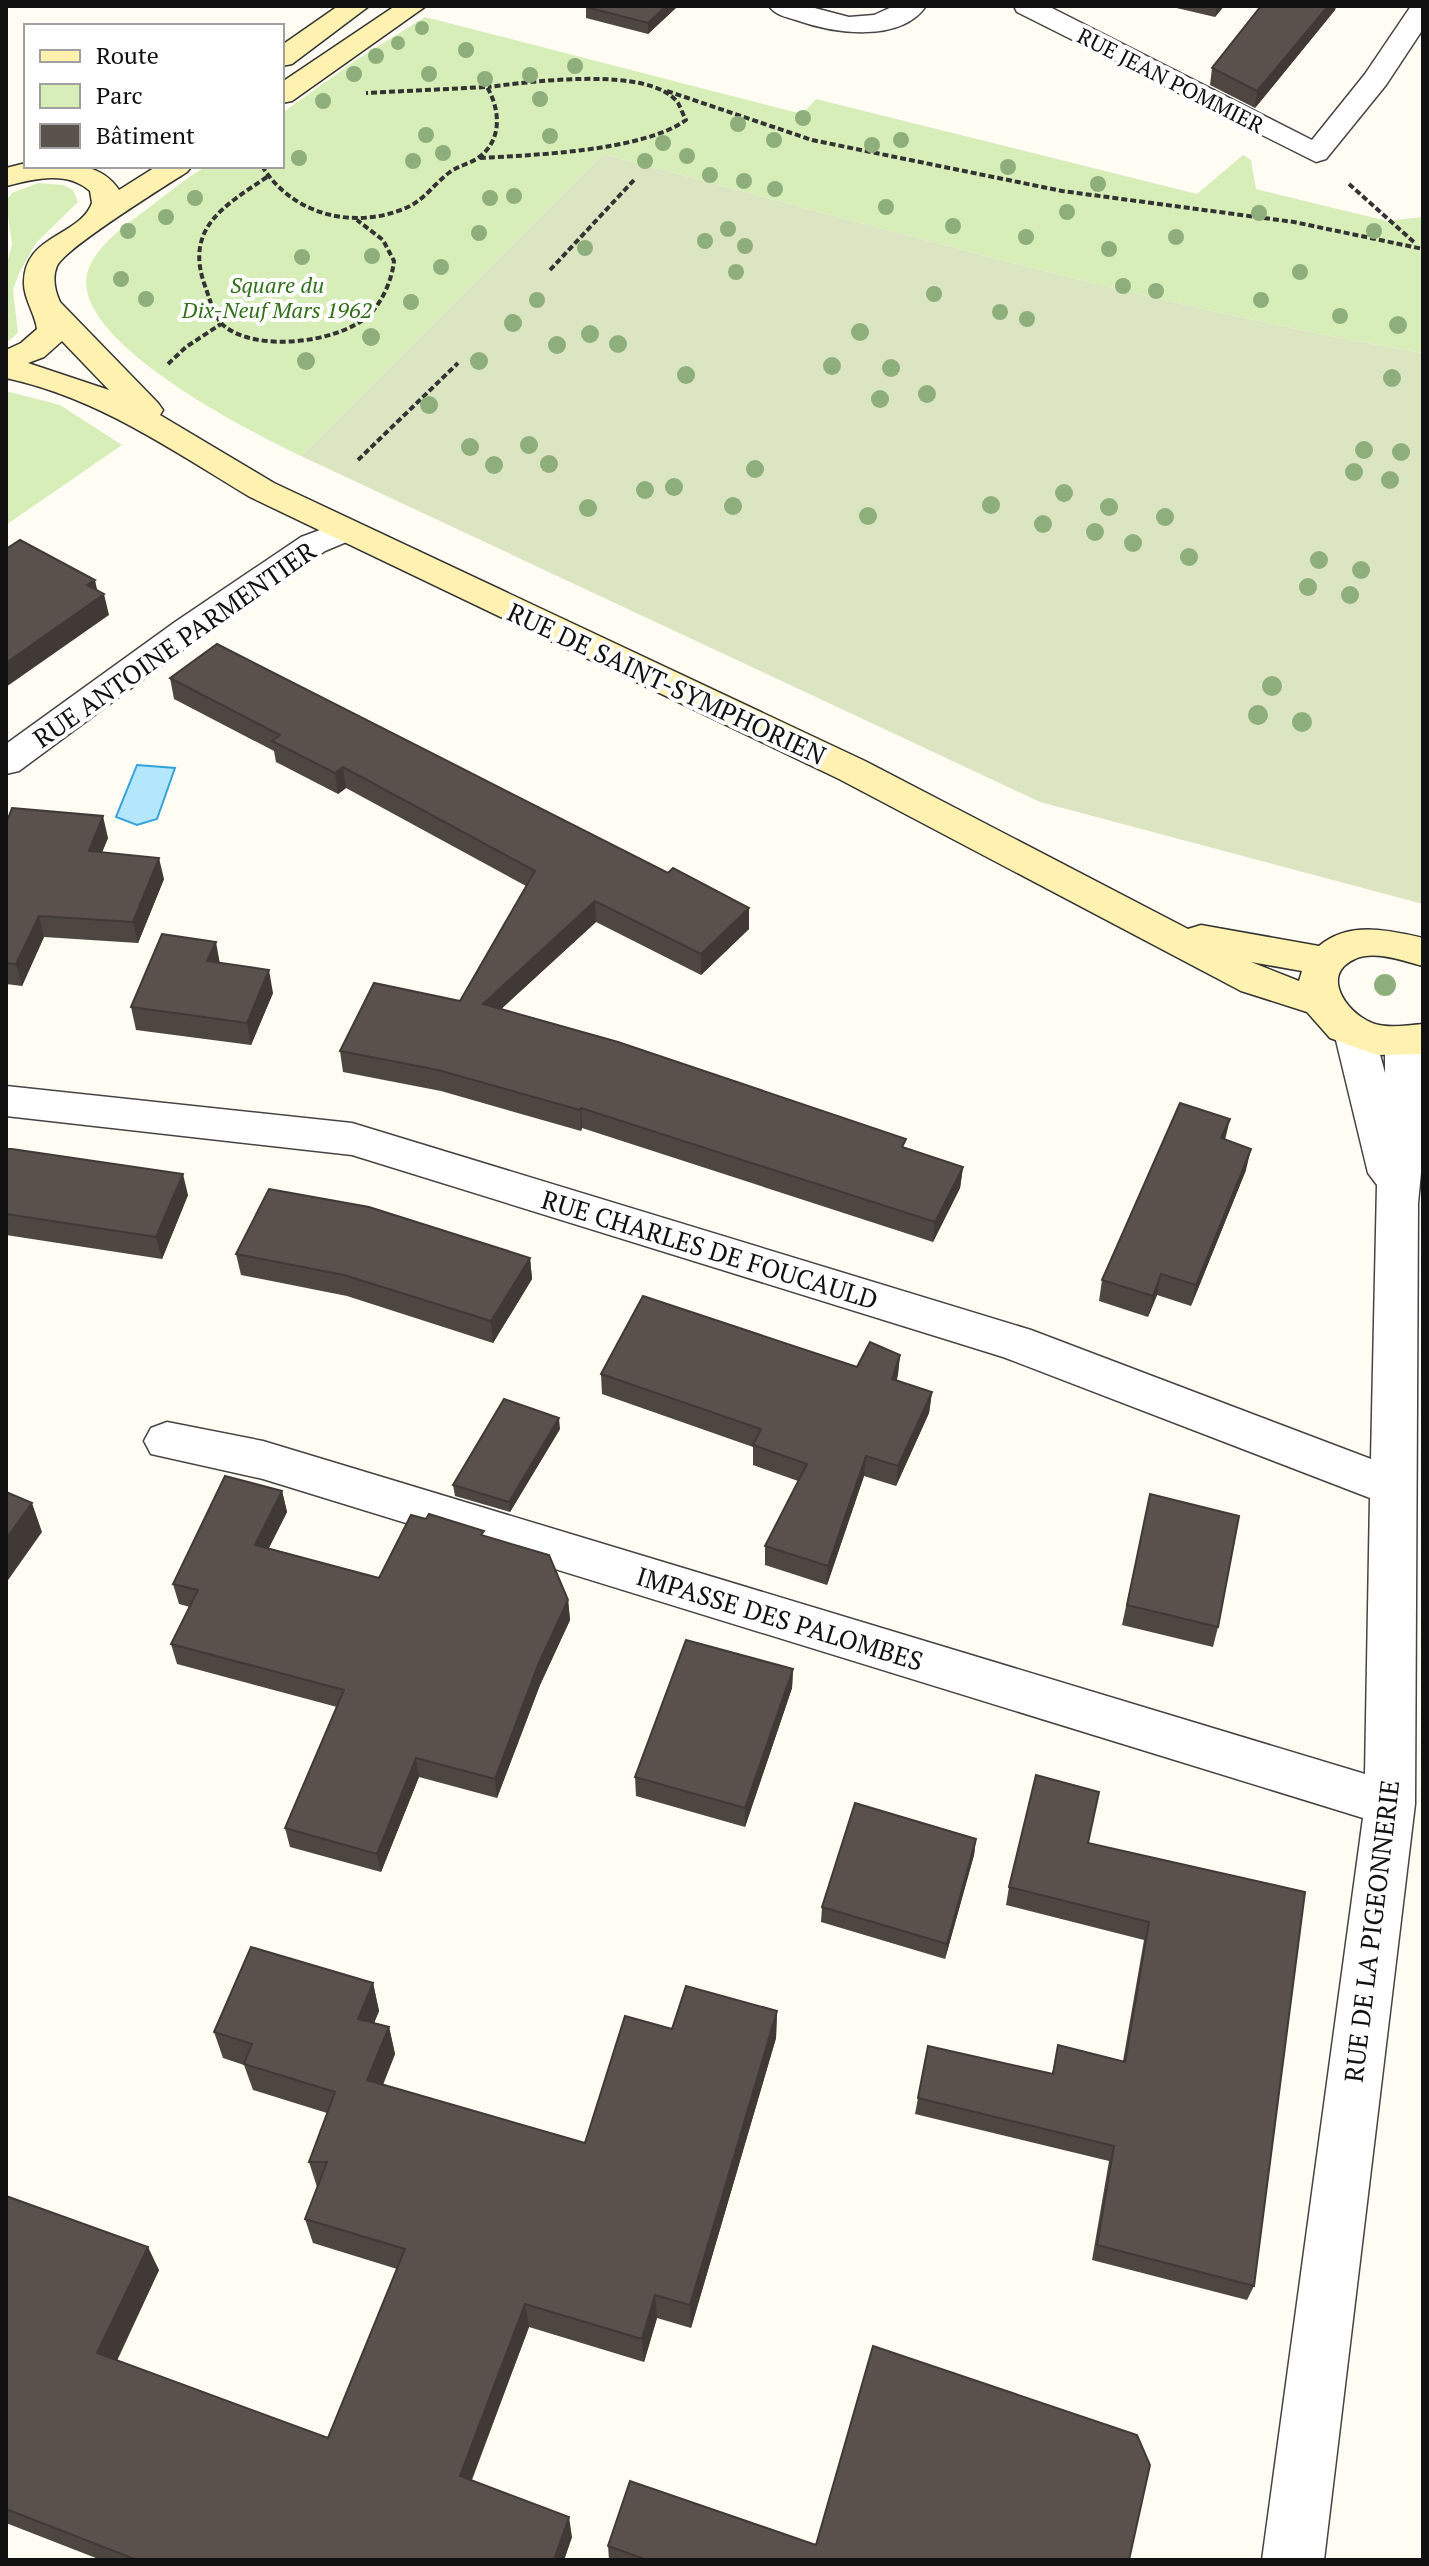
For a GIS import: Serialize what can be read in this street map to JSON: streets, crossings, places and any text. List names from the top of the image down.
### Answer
{
  "streets": {
    "street": [
      "RUE JEAN POMMIER",
      "RUE ANTOINE PARMENTIER",
      "RUE DE SAINT-SYMPHORIEN",
      "RUE CHARLES DE FOUCAULD",
      "IMPASSE DES PALOMBES",
      "RUE DE LA PIGEONNERIE"
    ]
  },
  "crossings": [
    ["RUE ANTOINE PARMENTIER", "RUE DE SAINT-SYMPHORIEN"],
    ["RUE DE SAINT-SYMPHORIEN", "RUE DE LA PIGEONNERIE"],
    ["RUE CHARLES DE FOUCAULD", "RUE DE LA PIGEONNERIE"],
    ["IMPASSE DES PALOMBES", "RUE DE LA PIGEONNERIE"]
  ],
  "parks": ["Square du Dix-Neuf Mars 1962"],
  "legend": ["Route", "Parc", "Bâtiment"]
}
